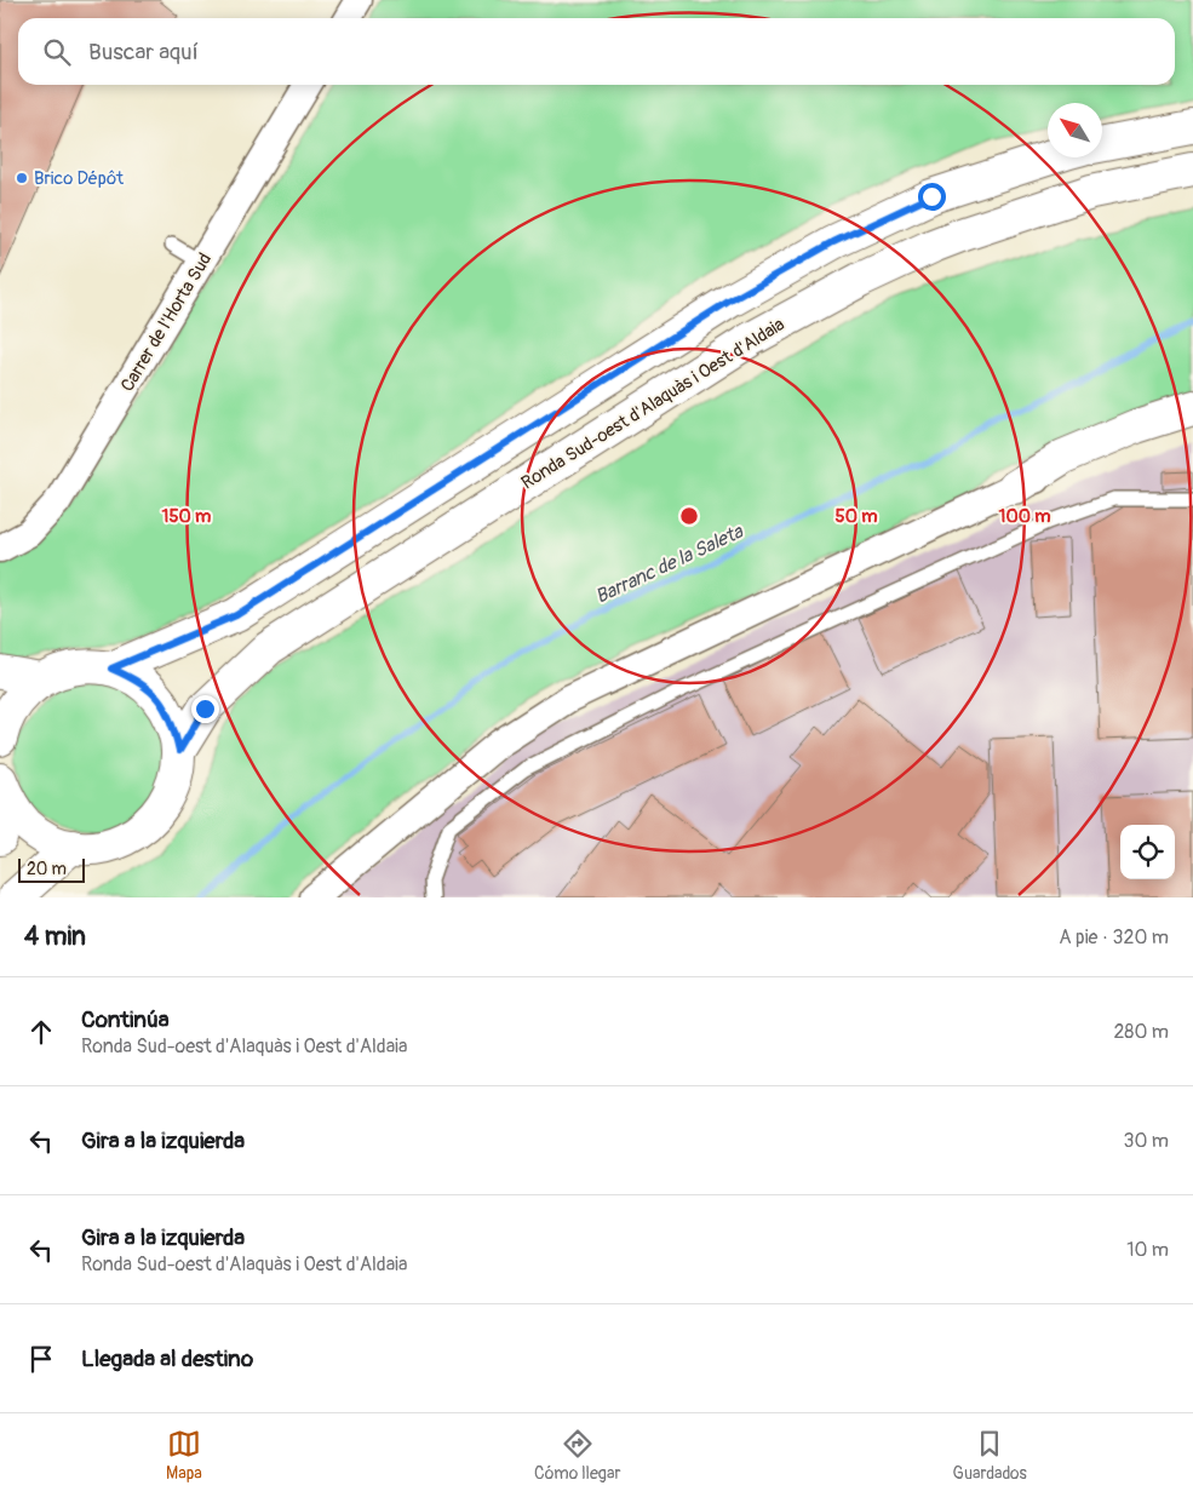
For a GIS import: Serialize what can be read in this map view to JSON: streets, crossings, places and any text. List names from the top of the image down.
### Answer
{
  "streets": {
    "main road": ["Ronda Sud-oest d'Alaquàs i Oest d'Aldaia"],
    "street": ["Carrer de l'Horta Sud"]
  },
  "water": ["Barranc de la Saleta"],
  "places": ["Brico Dépôt"],
  "scale_bar": "20 m",
  "north": "top left",
  "page": {
    "search": "Buscar aquí",
    "scale": "20 m",
    "heading": ["4 min", "A pie · 320 m"],
    "list": [
      ["Continúa", "Ronda Sud-oest d'Alaquàs i Oest d'Aldaia", "280 m"],
      ["Gira a la izquierda", "30 m"],
      ["Gira a la izquierda", "Ronda Sud-oest d'Alaquàs i Oest d'Aldaia", "10 m"],
      "Llegada al destino"
    ],
    "nav": ["Mapa", "Cómo llegar", "Guardados"]
  },
  "rings": ["50 m", "100 m", "150 m"]
}
